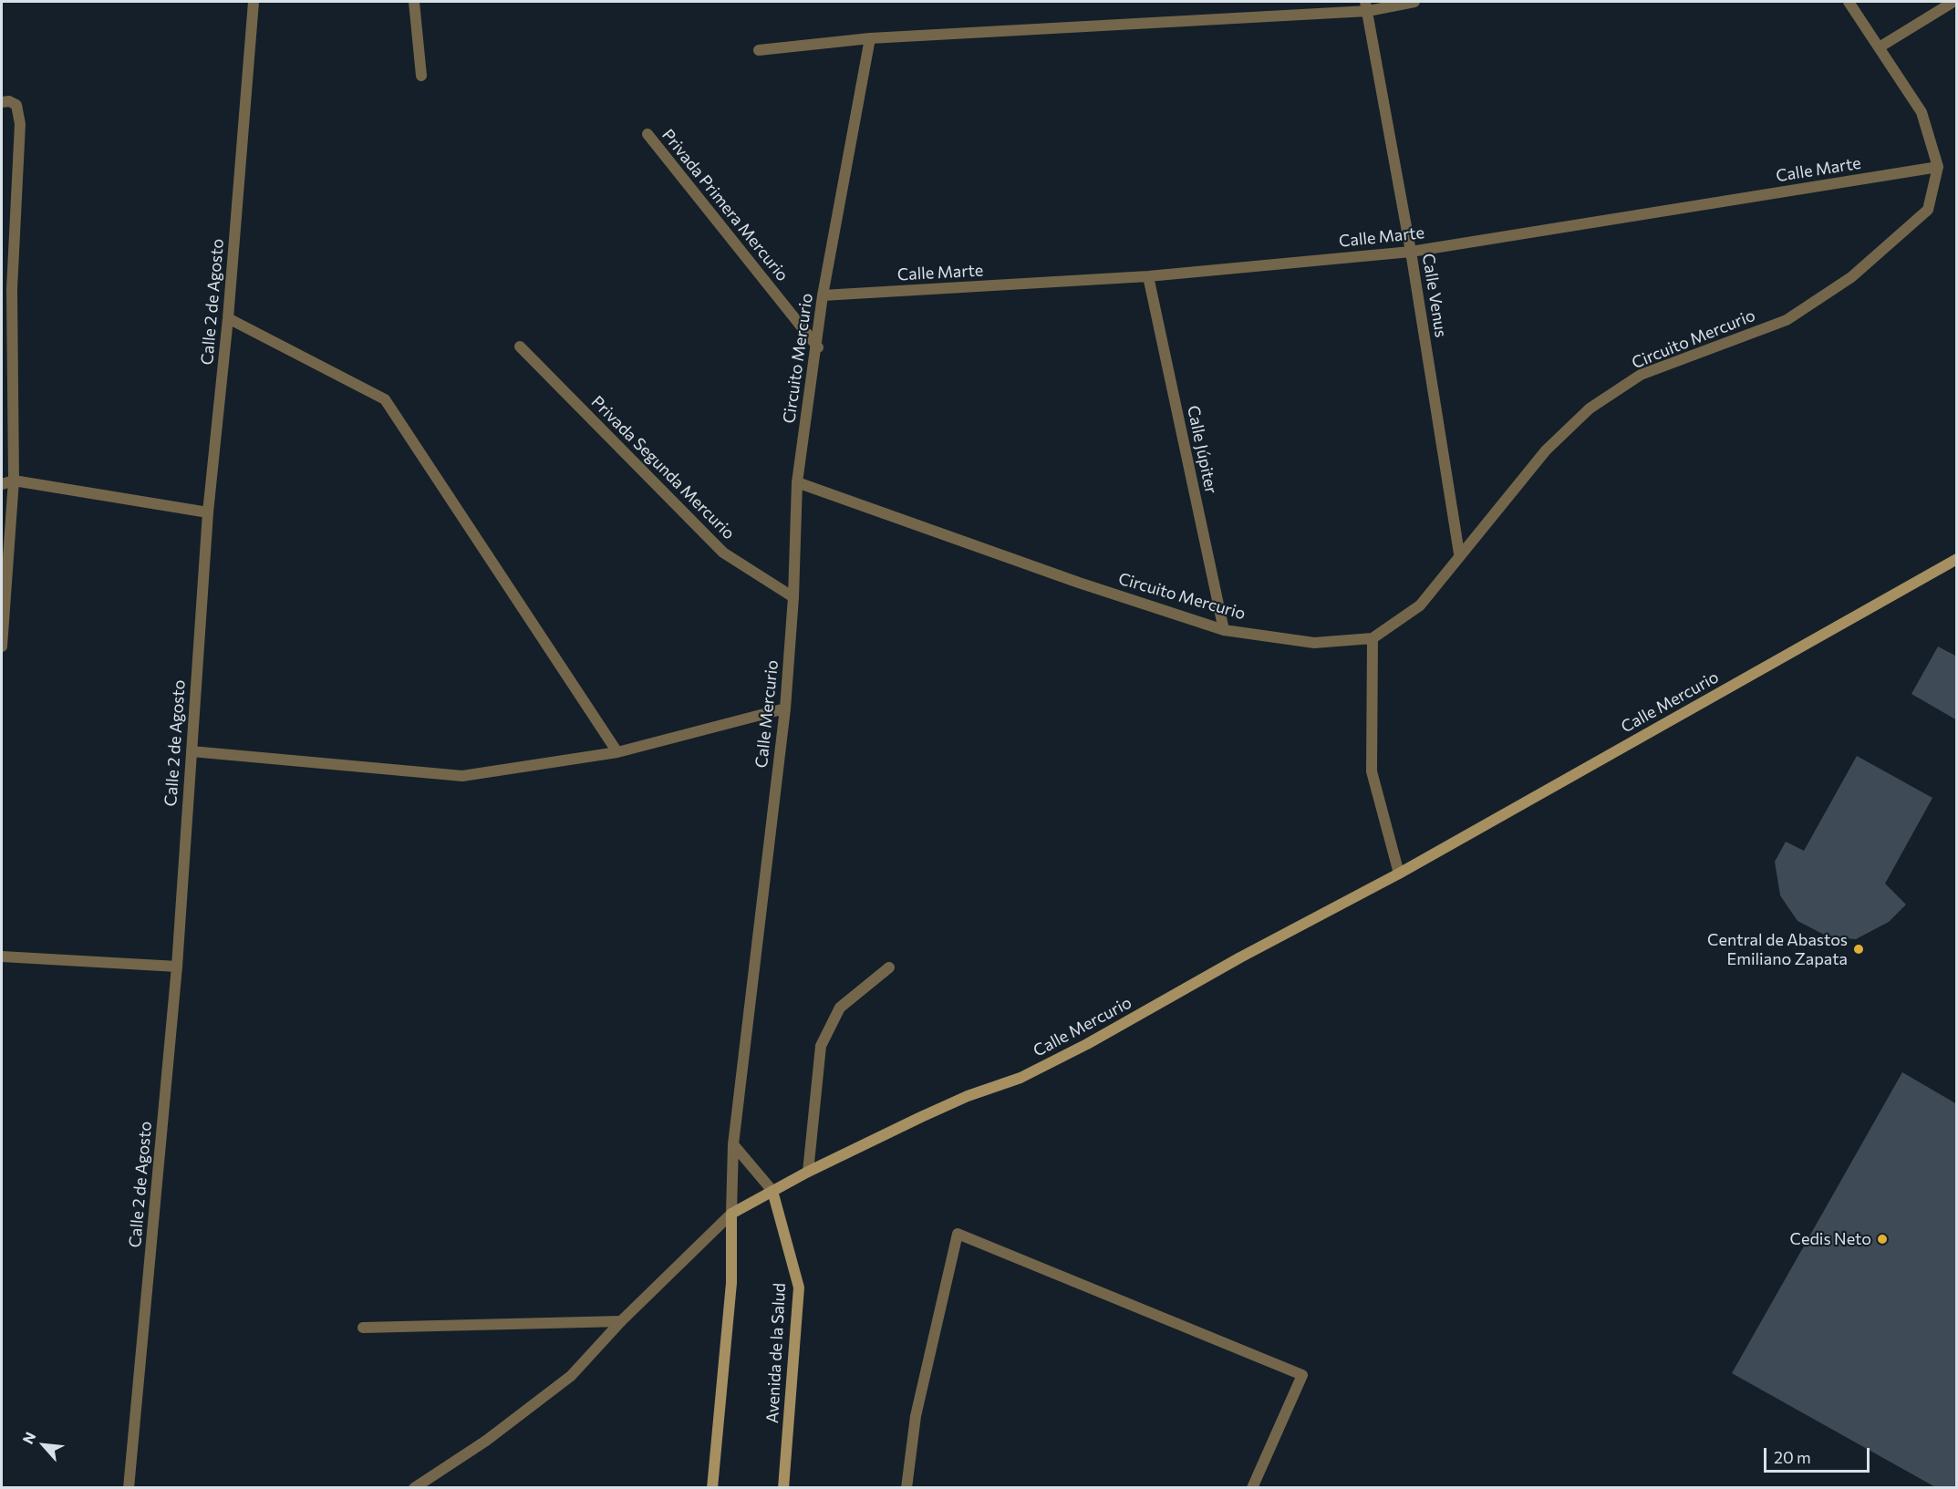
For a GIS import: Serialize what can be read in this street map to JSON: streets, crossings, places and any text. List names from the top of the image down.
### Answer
{
  "streets": {
    "street": [
      "Calle Marte",
      "Privada Primera Mercurio",
      "Calle Venus",
      "Calle 2 de Agosto",
      "Circuito Mercurio",
      "Calle Júpiter",
      "Privada Segunda Mercurio",
      "Calle Mercurio",
      "Avenida de la Salud"
    ]
  },
  "crossings": [
    ["Calle Marte", "Calle Venus"],
    ["Calle Marte", "Circuito Mercurio"],
    ["Calle Marte", "Calle Júpiter"],
    ["Privada Primera Mercurio", "Circuito Mercurio"],
    ["Calle Venus", "Circuito Mercurio"],
    ["Circuito Mercurio", "Calle Júpiter"],
    ["Circuito Mercurio", "Calle Mercurio"],
    ["Privada Segunda Mercurio", "Calle Mercurio"],
    ["Calle Mercurio", "Avenida de la Salud"]
  ],
  "places": ["Central de Abastos Emiliano Zapata", "Cedis Neto"],
  "scale_bar": "20 m",
  "north": "top left"
}
